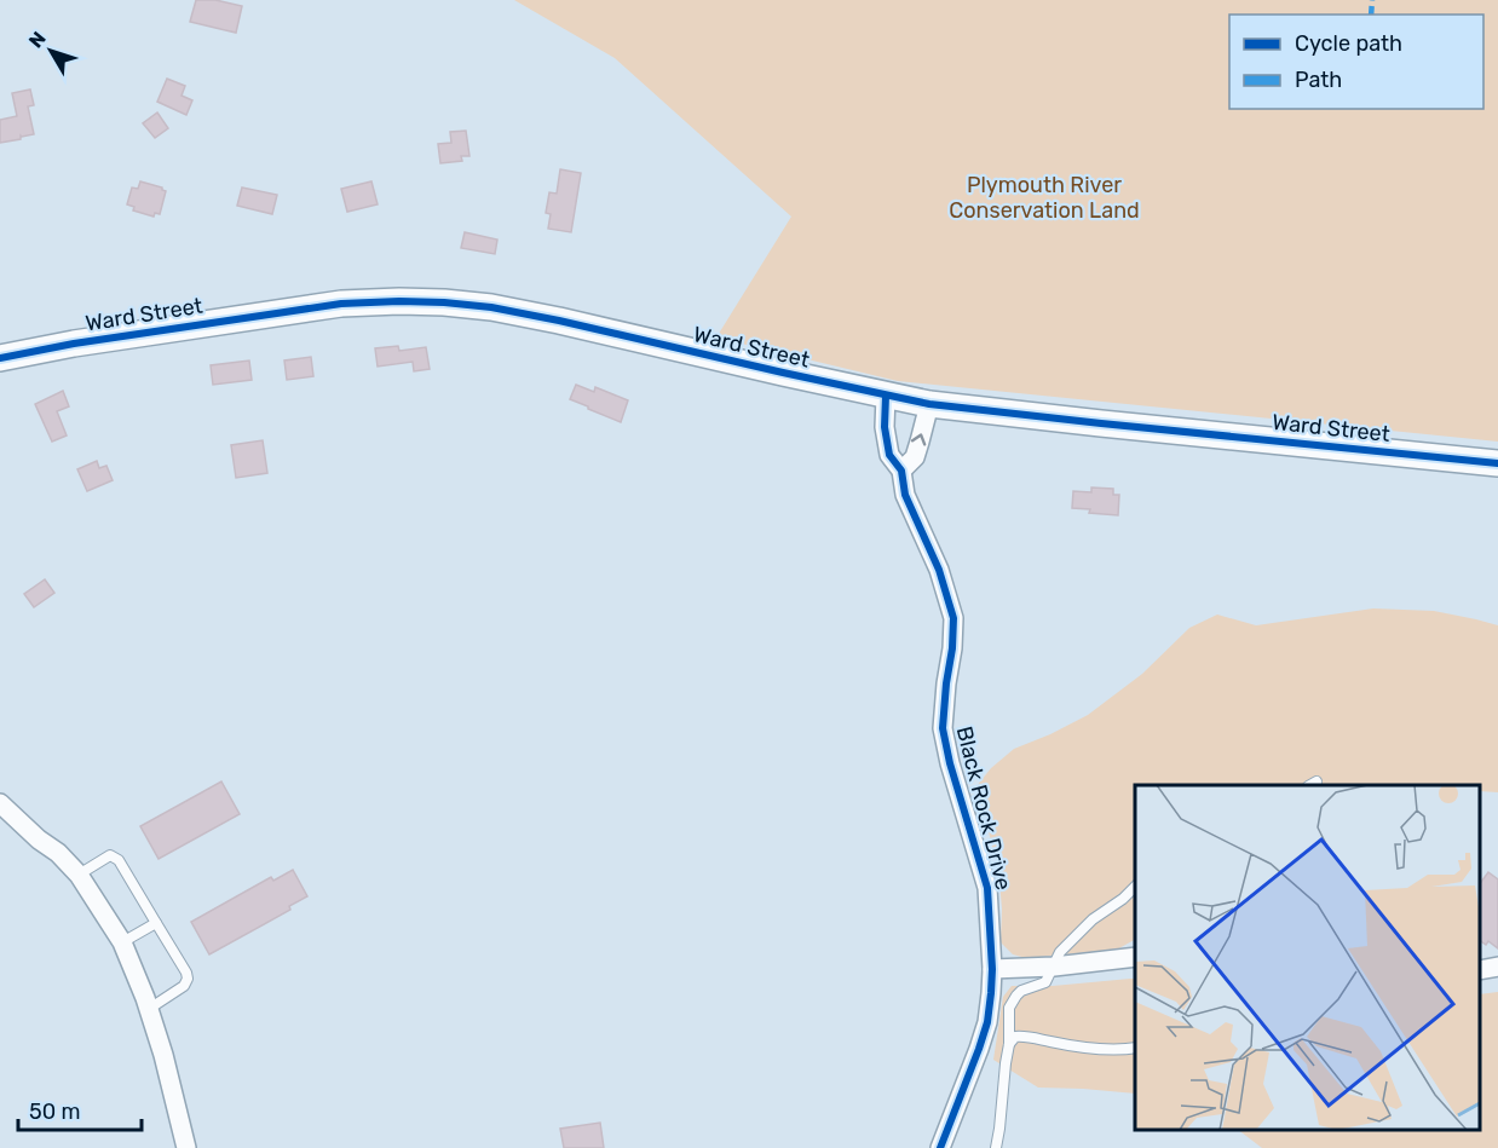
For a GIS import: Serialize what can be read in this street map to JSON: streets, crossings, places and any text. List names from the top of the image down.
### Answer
{
  "streets": {
    "street": ["Ward Street", "Black Rock Drive"]
  },
  "crossings": [
    ["Ward Street", "Black Rock Drive"]
  ],
  "parks": ["Plymouth River Conservation Land"],
  "legend": ["Cycle path", "Path"],
  "scale_bar": "50 m",
  "north": "top left"
}
